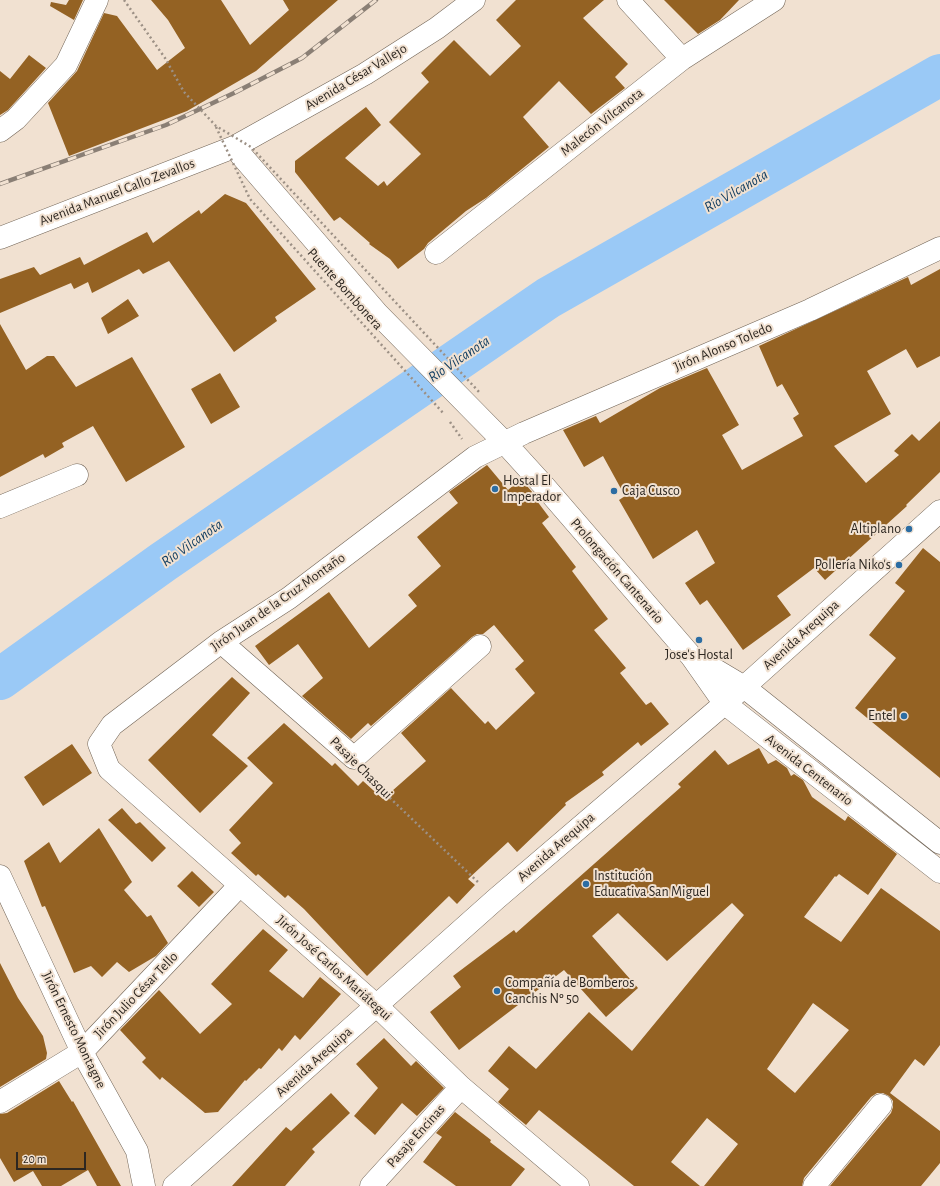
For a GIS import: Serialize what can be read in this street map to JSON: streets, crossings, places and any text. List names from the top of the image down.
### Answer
{
  "streets": {
    "street": [
      "Avenida César Vallejo",
      "Malecón Vilcanota",
      "Avenida Manuel Callo Zevallos",
      "Jirón Alonso Toledo",
      "Prolongación Cantenario",
      "Jirón Juan de la Cruz Montaño",
      "Avenida Arequipa",
      "Pasaje Chasqui",
      "Avenida Centenario",
      "Jirón José Carlos Mariátegui",
      "Jirón Julio César Tello",
      "Jirón Ernesto Montagne",
      "Pasaje Encinas"
    ],
    "path": ["Puente Bombonera"]
  },
  "crossings": [
    ["Avenida César Vallejo", "Avenida Manuel Callo Zevallos"],
    ["Avenida César Vallejo", "Prolongación Cantenario"],
    ["Avenida Manuel Callo Zevallos", "Prolongación Cantenario"],
    ["Puente Bombonera", "Prolongación Cantenario"],
    ["Puente Bombonera", "Jirón Juan de la Cruz Montaño"],
    ["Jirón Alonso Toledo", "Prolongación Cantenario"],
    ["Jirón Alonso Toledo", "Jirón Juan de la Cruz Montaño"],
    ["Prolongación Cantenario", "Jirón Juan de la Cruz Montaño"],
    ["Prolongación Cantenario", "Avenida Centenario"],
    ["Jirón Juan de la Cruz Montaño", "Pasaje Chasqui"],
    ["Jirón Juan de la Cruz Montaño", "Jirón José Carlos Mariátegui"],
    ["Avenida Arequipa", "Pasaje Chasqui"],
    ["Avenida Arequipa", "Avenida Centenario"],
    ["Avenida Arequipa", "Jirón José Carlos Mariátegui"],
    ["Jirón José Carlos Mariátegui", "Jirón Julio César Tello"],
    ["Jirón José Carlos Mariátegui", "Pasaje Encinas"],
    ["Jirón Julio César Tello", "Jirón Ernesto Montagne"]
  ],
  "water": ["Río Vilcanota"],
  "places": [
    "Hostal El Imperador",
    "Caja Cusco",
    "Altiplano",
    "Pollería Niko's",
    "Jose's Hostal",
    "Entel",
    "Institución Educativa San Miguel",
    "Compañía de Bomberos Canchis Nº 50"
  ],
  "scale_bar": "20 m"
}
